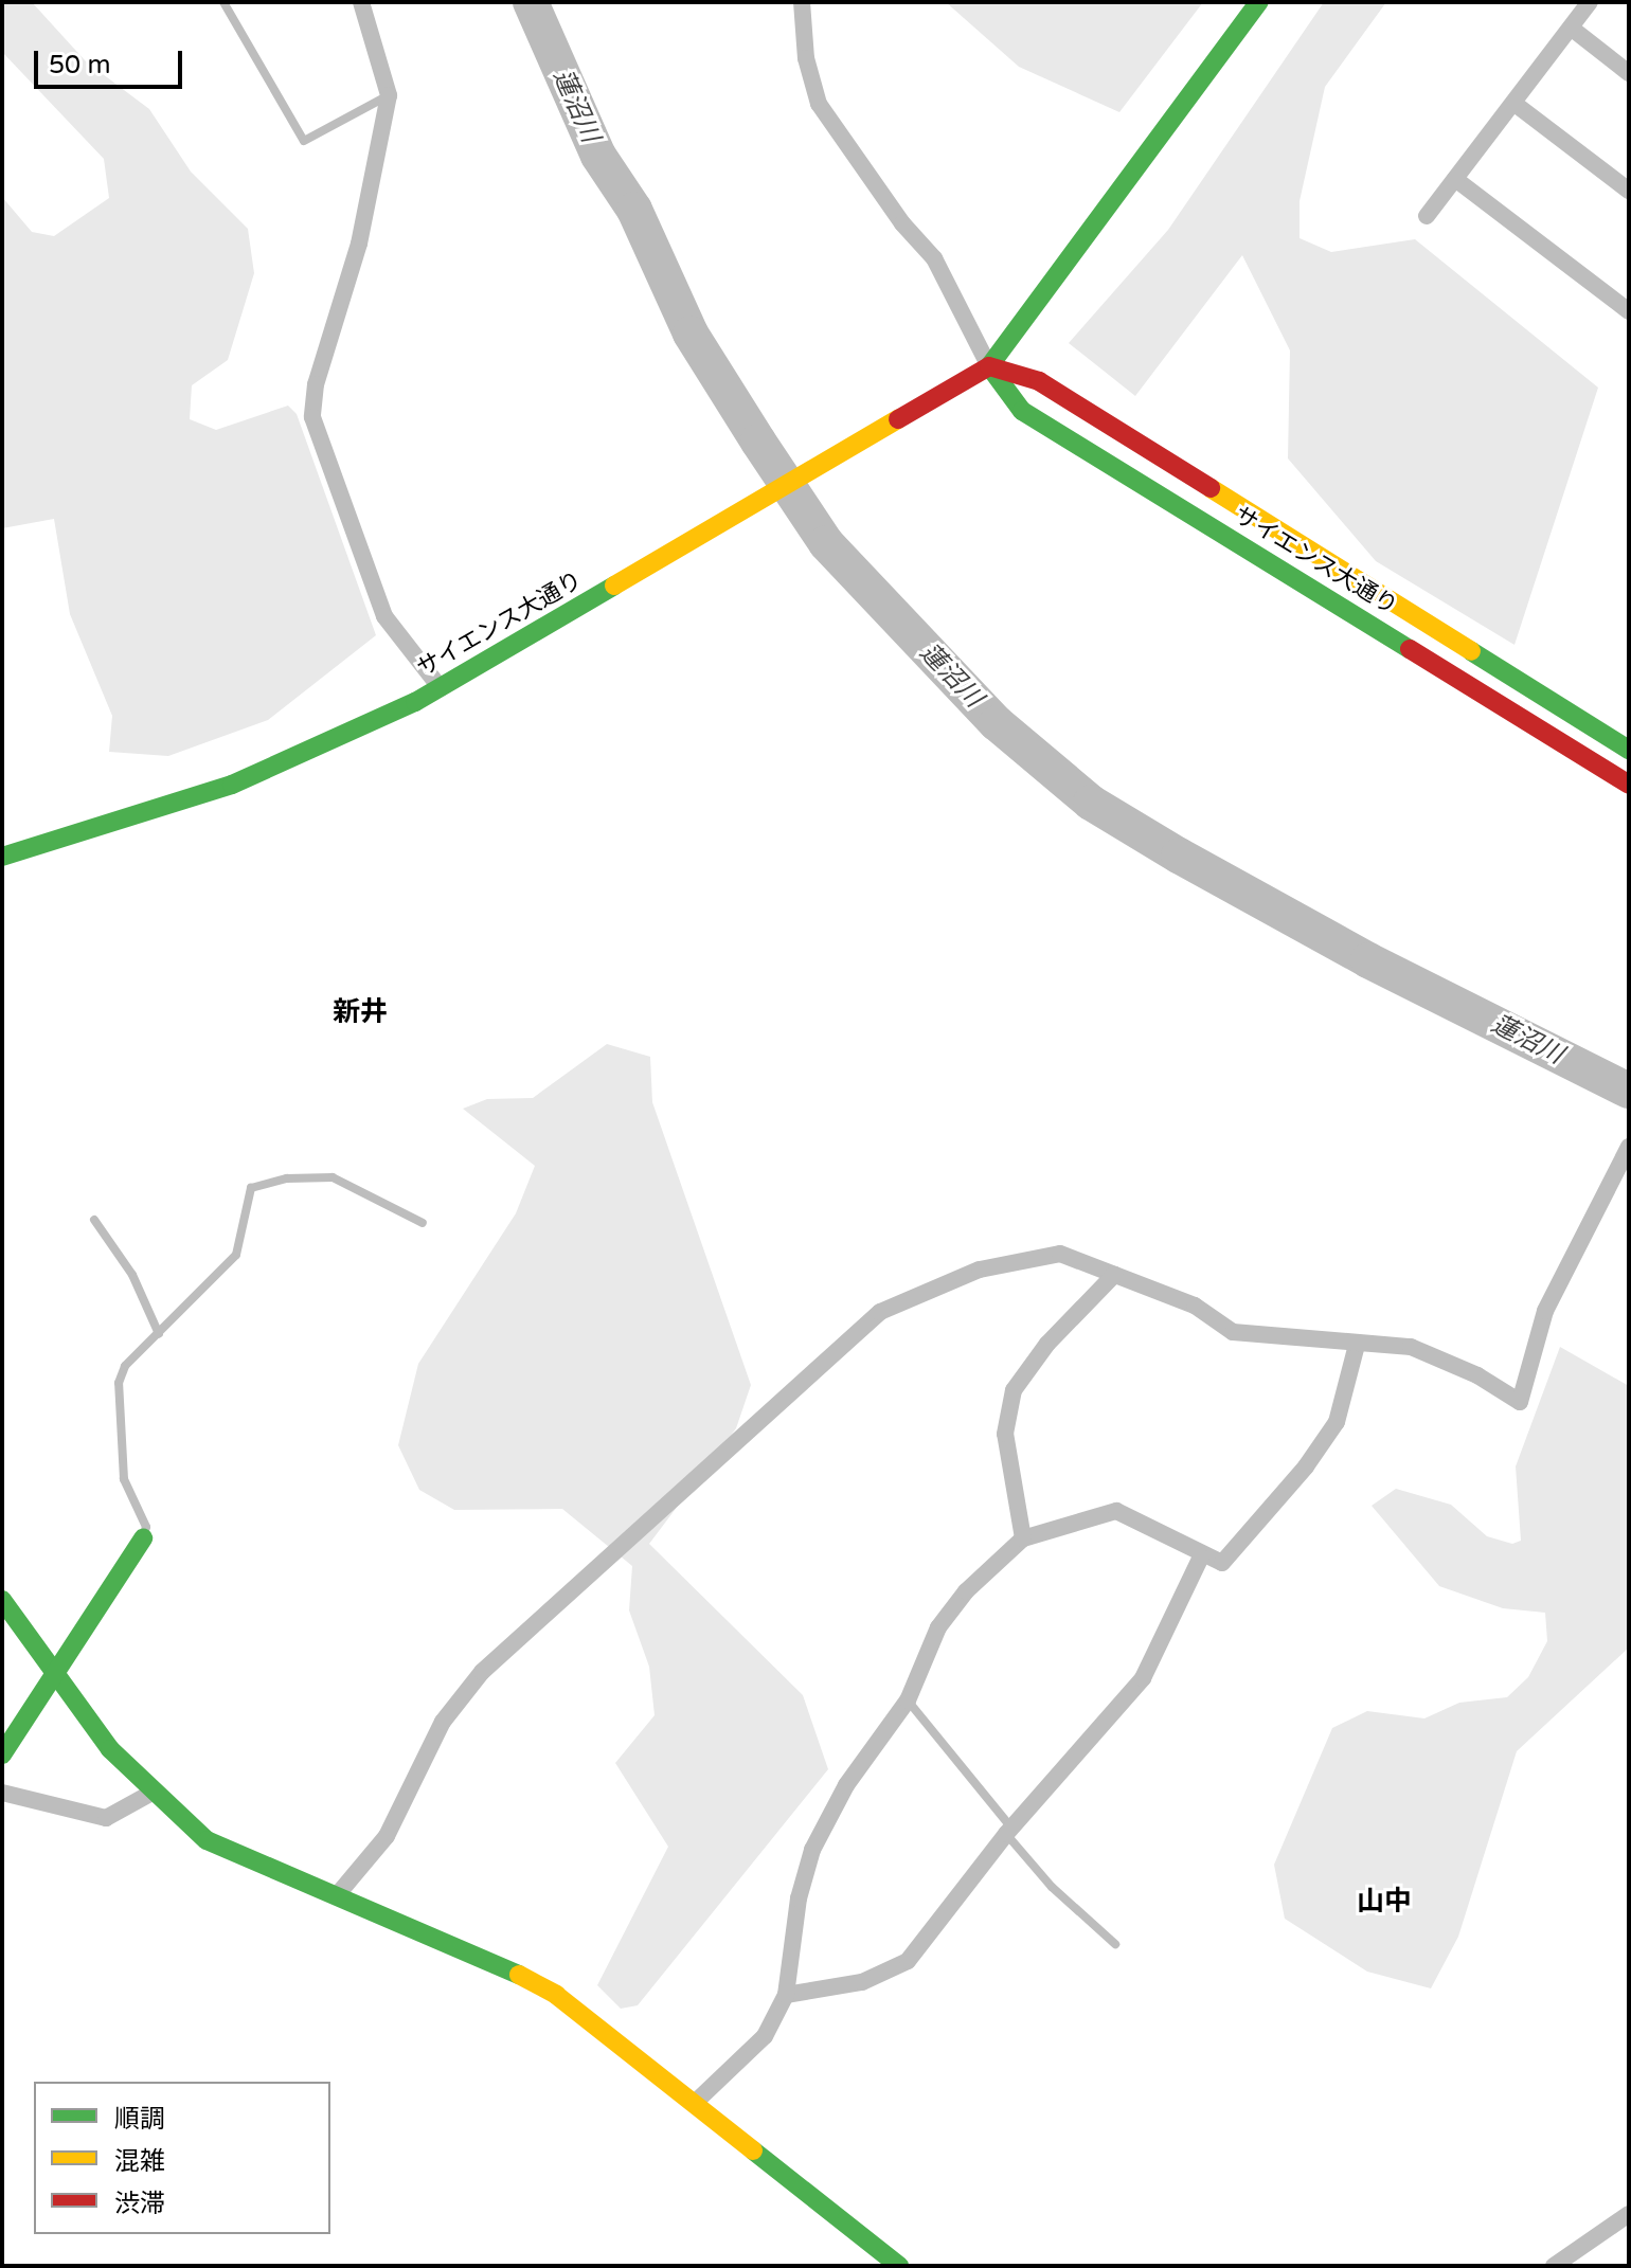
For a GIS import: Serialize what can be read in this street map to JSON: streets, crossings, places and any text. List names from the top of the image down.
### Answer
{
  "streets": {
    "main road": ["サイエンス大通り"]
  },
  "districts": ["新井", "山中"],
  "water": ["蓮沼川"],
  "legend": ["順調", "混雑", "渋滞"],
  "scale_bar": "50 m"
}
